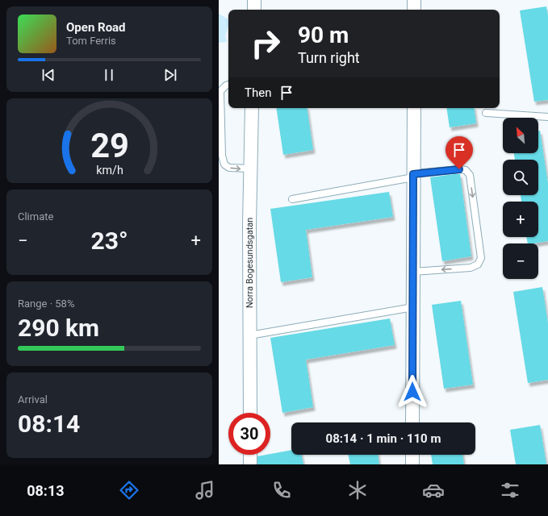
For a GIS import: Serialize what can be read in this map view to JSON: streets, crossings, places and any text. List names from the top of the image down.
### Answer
{
  "streets": {
    "street": ["Norra Bogesundsgatan"]
  },
  "north": "top left",
  "page": {
    "turn": ["90 m", "Turn right"],
    "song": ["Open Road", "Tom Ferris"],
    "then": "Then",
    "map_buttons": ["+", "−"],
    "tile": [
      "Climate",
      ["Range · 58%", "290 km"],
      ["Arrival", "08:14"]
    ],
    "heat": ["−", "23°", "+"],
    "limit": "30",
    "trip": "08:14 · 1 min · 110 m",
    "tabs": "08:13",
    "gauge": ["29", "km/h"]
  }
}
